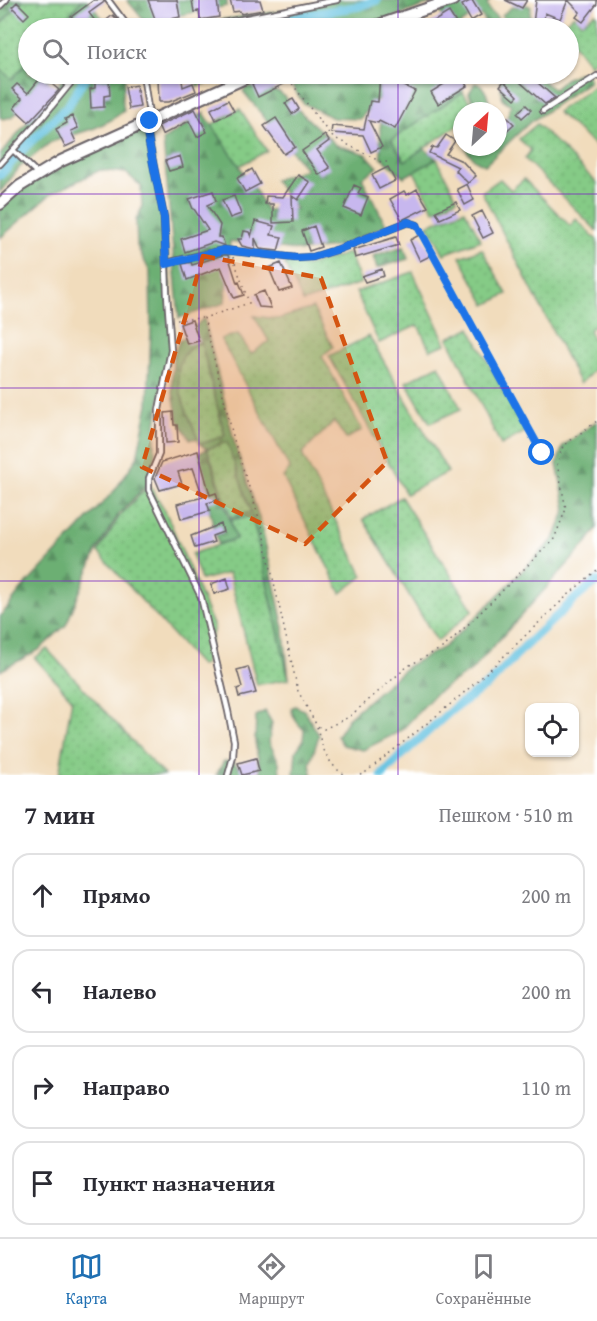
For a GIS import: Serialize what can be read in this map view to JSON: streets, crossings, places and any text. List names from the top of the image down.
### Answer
{
  "north": "top right",
  "page": {
    "search": "Поиск",
    "heading": ["7 мин", "Пешком · 510 m"],
    "list": [
      ["Прямо", "200 m"],
      ["Налево", "200 m"],
      ["Направо", "110 m"],
      "Пункт назначения"
    ],
    "nav": ["Карта", "Маршрут", "Сохранённые"]
  }
}
